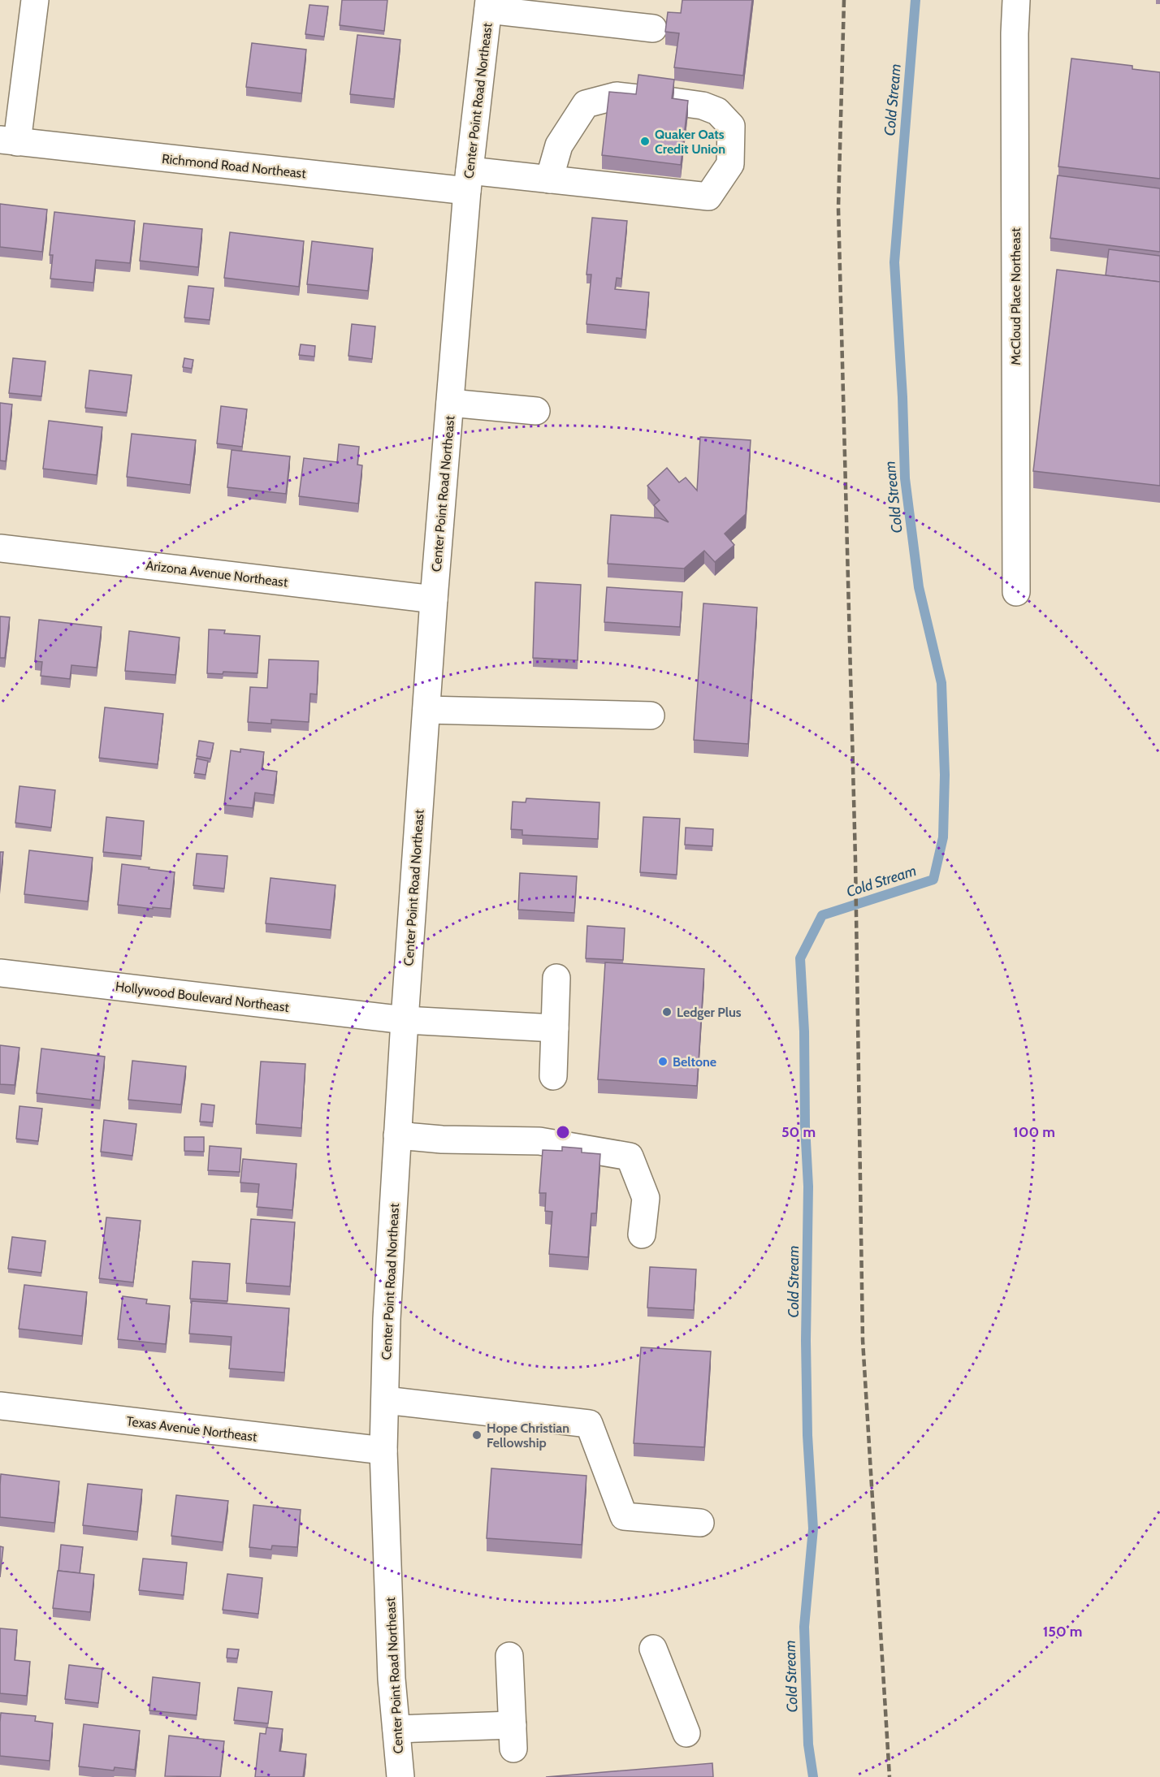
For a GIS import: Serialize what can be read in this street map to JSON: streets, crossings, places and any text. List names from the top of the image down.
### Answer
{
  "streets": {
    "street": [
      "Center Point Road Northeast",
      "Richmond Road Northeast",
      "McCloud Place Northeast",
      "Arizona Avenue Northeast",
      "Hollywood Boulevard Northeast",
      "Texas Avenue Northeast"
    ]
  },
  "crossings": [
    ["Center Point Road Northeast", "Richmond Road Northeast"],
    ["Center Point Road Northeast", "Arizona Avenue Northeast"],
    ["Center Point Road Northeast", "Hollywood Boulevard Northeast"],
    ["Center Point Road Northeast", "Texas Avenue Northeast"]
  ],
  "water": ["Cold Stream"],
  "places": [
    "Quaker Oats Credit Union",
    "Ledger Plus",
    "Beltone",
    "Hope Christian Fellowship"
  ],
  "rings": ["50 m", "100 m", "150 m"]
}
